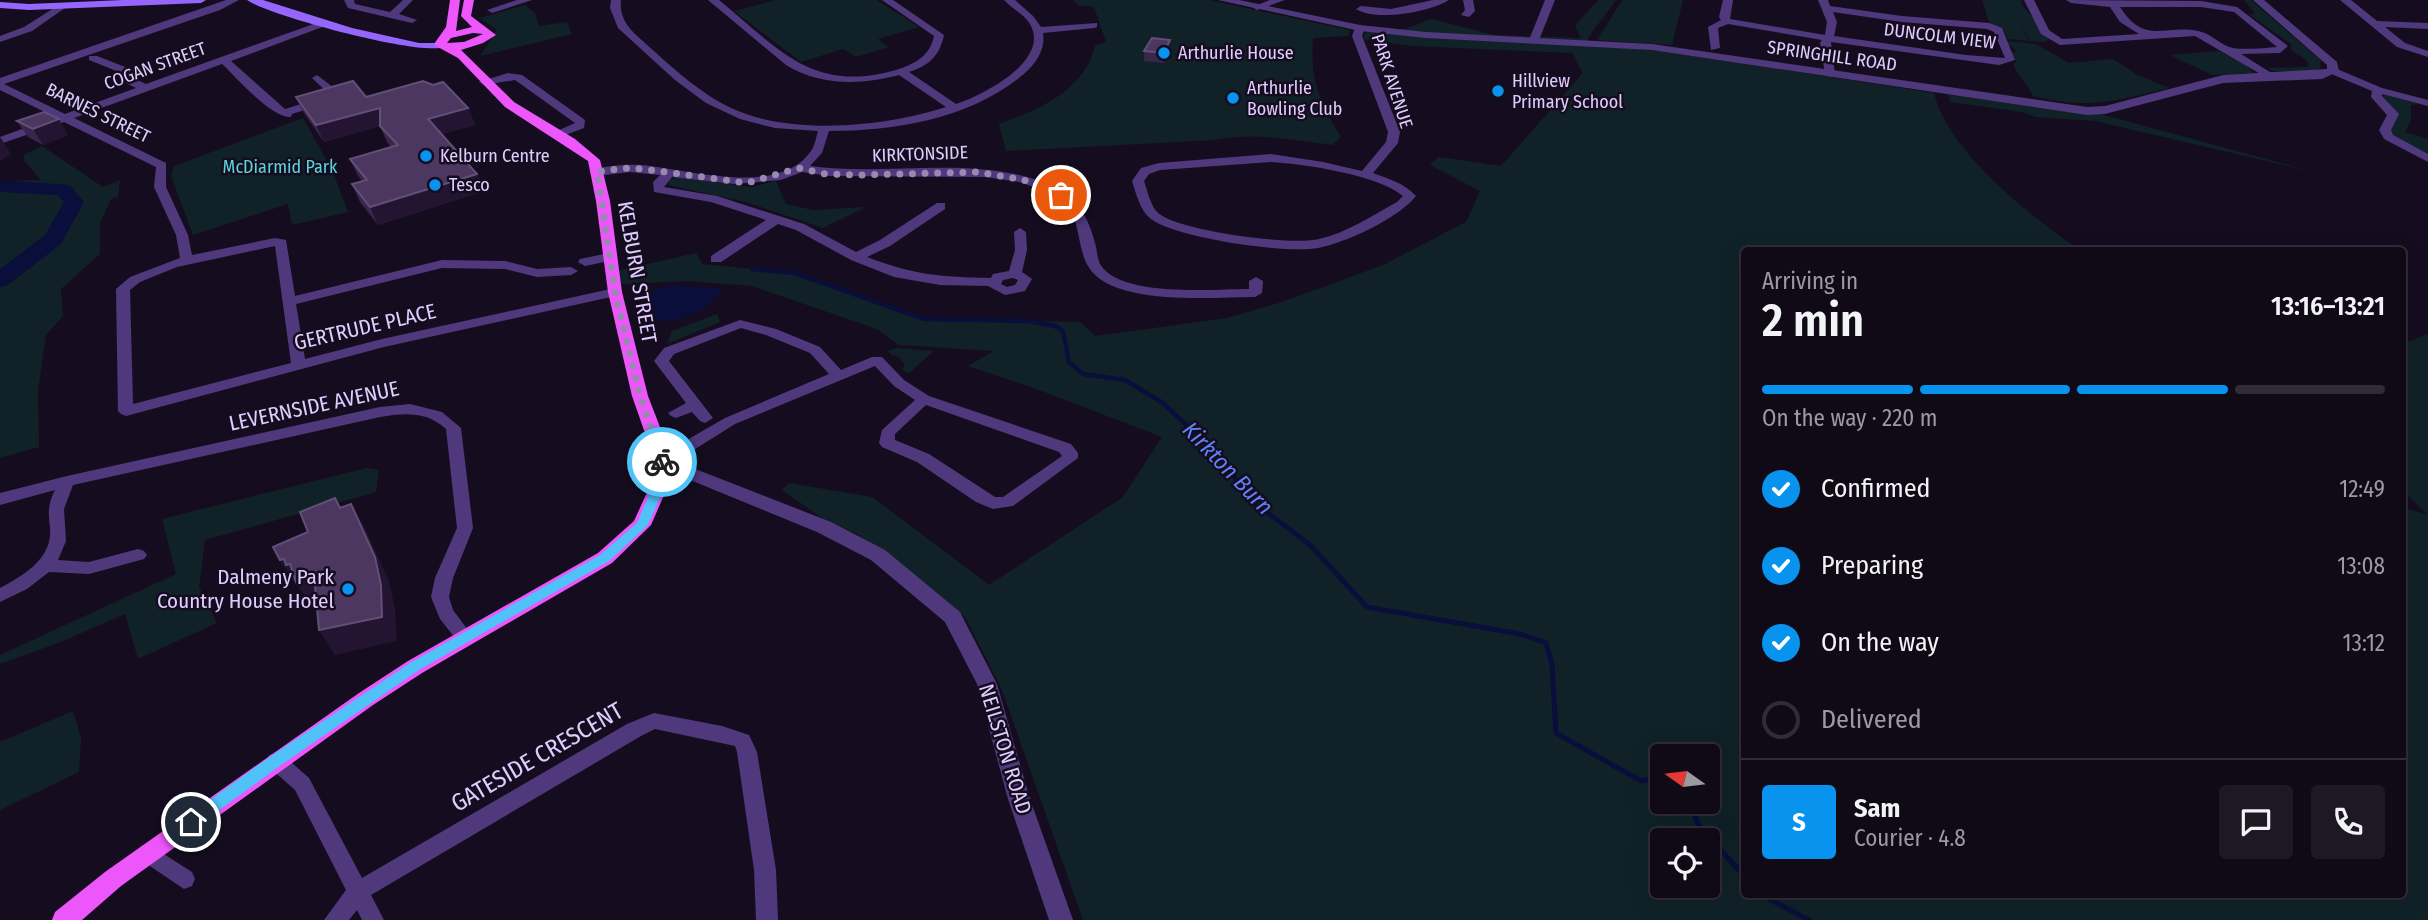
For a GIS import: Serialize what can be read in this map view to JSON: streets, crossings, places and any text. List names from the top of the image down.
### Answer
{
  "streets": {
    "main road": ["KELBURN STREET"],
    "street": [
      "DUNCOLM VIEW",
      "SPRINGHILL ROAD",
      "COGAN STREET",
      "PARK AVENUE",
      "BARNES STREET",
      "KIRKTONSIDE",
      "GERTRUDE PLACE",
      "LEVERNSIDE AVENUE",
      "NEILSTON ROAD",
      "GATESIDE CRESCENT"
    ]
  },
  "crossings": [
    ["DUNCOLM VIEW", "SPRINGHILL ROAD"],
    ["SPRINGHILL ROAD", "PARK AVENUE"],
    ["COGAN STREET", "BARNES STREET"],
    ["KELBURN STREET", "GERTRUDE PLACE"],
    ["KELBURN STREET", "NEILSTON ROAD"]
  ],
  "water": ["Kirkton Burn"],
  "parks": ["McDiarmid Park"],
  "places": [
    "Arthurlie House",
    "Hillview Primary School",
    "Arthurlie Bowling Club",
    "Kelburn Centre",
    "Tesco",
    "Dalmeny Park Country House Hotel"
  ],
  "north": "left",
  "page": {
    "heading": ["2 min", "Arriving in", "13:16–13:21"],
    "panel": ["Sam", "Courier · 4.8"],
    "bar": "On the way · 220 m",
    "list": [
      ["Confirmed", "12:49"],
      ["Preparing", "13:08"],
      ["On the way", "13:12"],
      "Delivered"
    ],
    "round": "S"
  }
}
